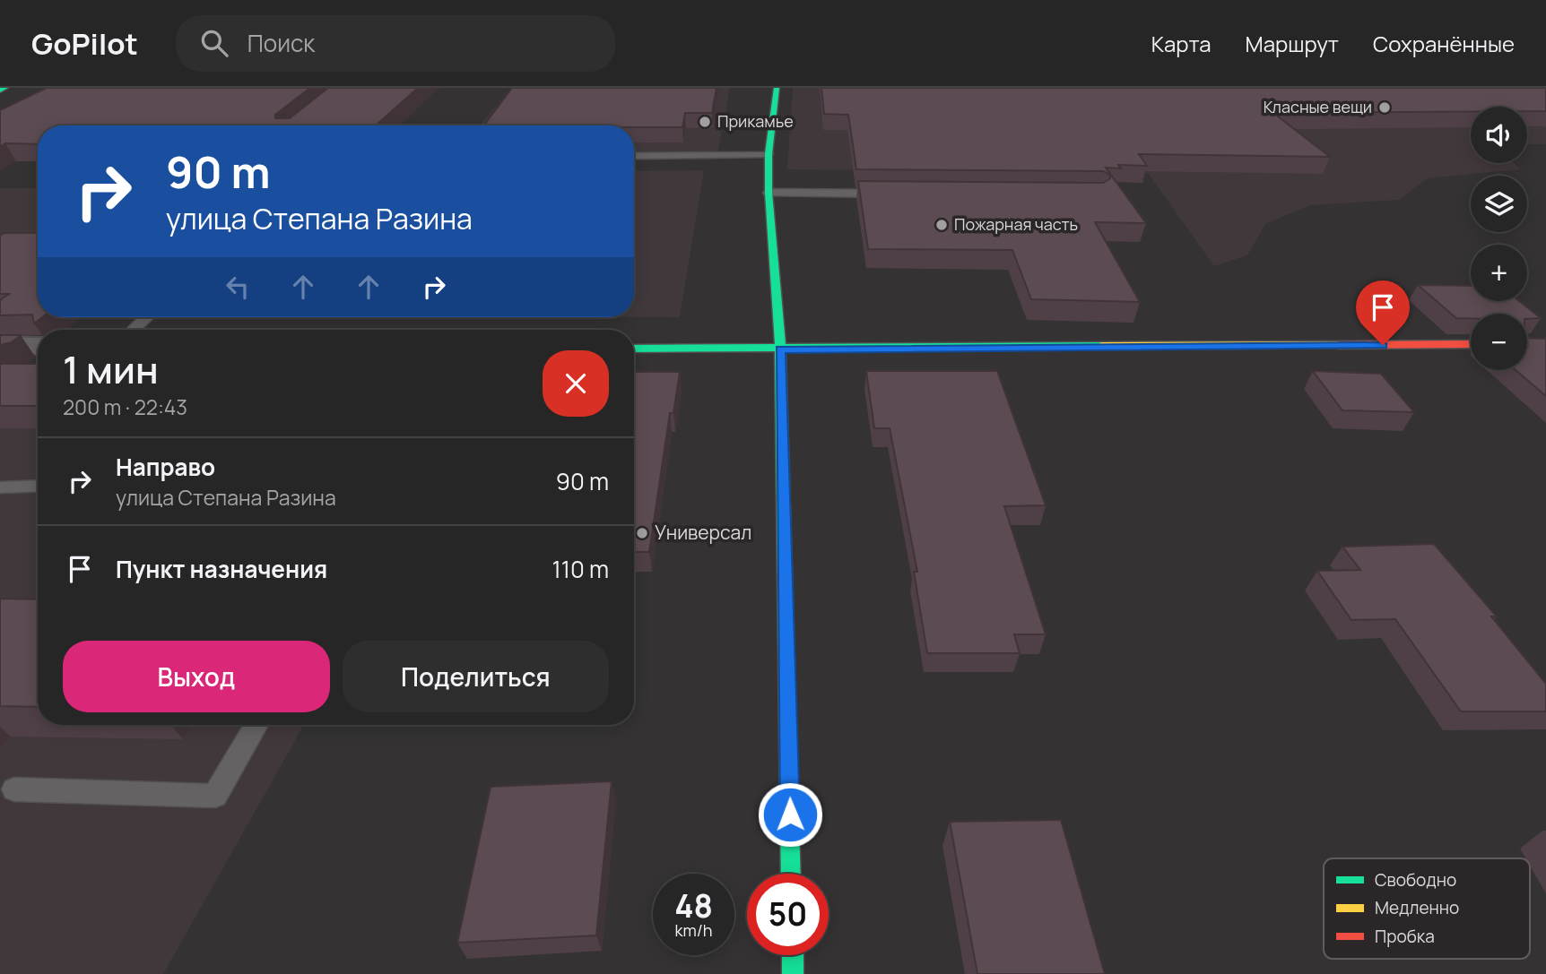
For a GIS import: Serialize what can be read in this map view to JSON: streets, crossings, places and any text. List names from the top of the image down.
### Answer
{
  "places": [
    "Класные вещи",
    "Прикамье",
    "Пожарная часть",
    "Универсал"
  ],
  "legend": ["Свободно", "Медленно", "Пробка"],
  "page": {
    "header": "GoPilot",
    "search": "Поиск",
    "nav": ["Карта", "Маршрут", "Сохранённые"],
    "map_buttons": ["+", "−"],
    "turn": ["90 m", "улица Степана Разина"],
    "heading": ["1 мин", "200 m · 22:43"],
    "list": [
      {
        "name": "Направо",
        "note": "улица Степана Разина",
        "value": "90 m"
      },
      {
        "name": "Пункт назначения",
        "value": "110 m"
      }
    ],
    "buttons": ["Выход", "Поделиться"],
    "speed": "48 km/h",
    "limit": "50"
  }
}
